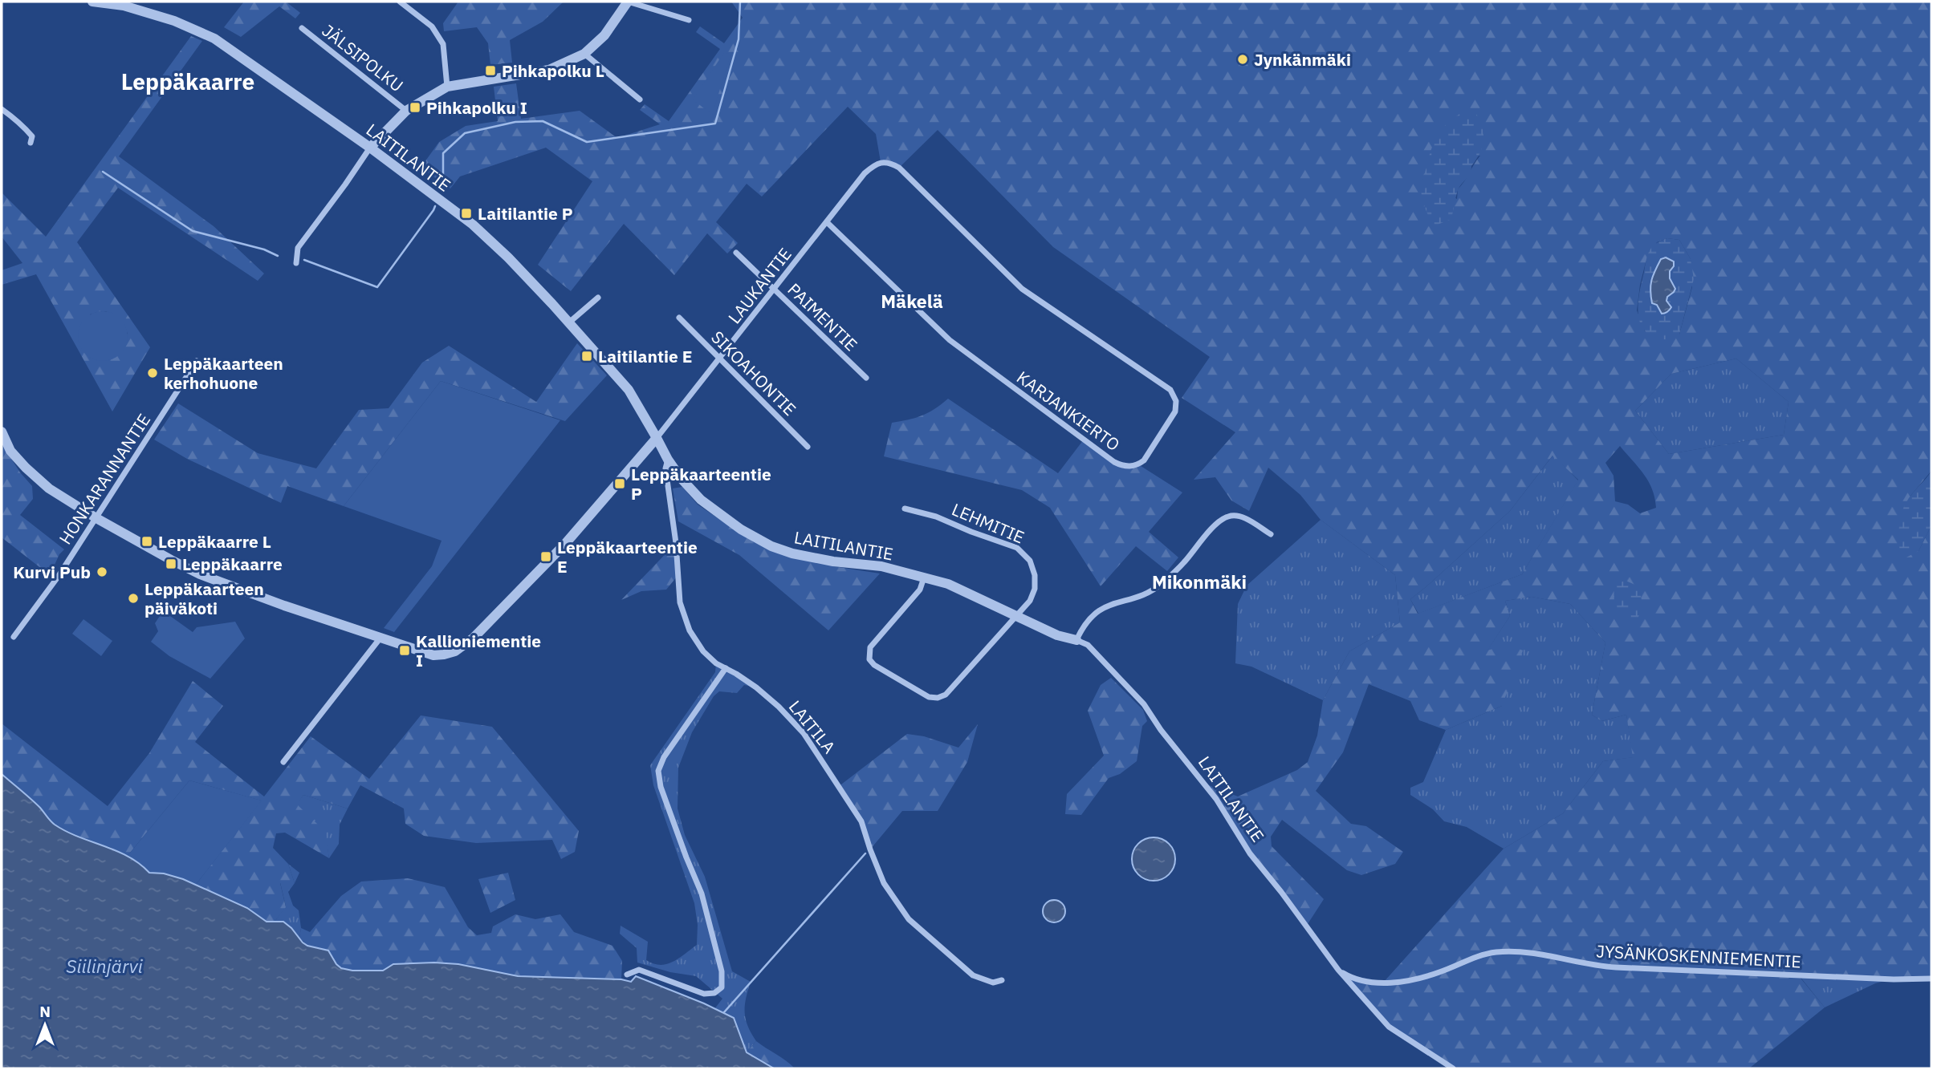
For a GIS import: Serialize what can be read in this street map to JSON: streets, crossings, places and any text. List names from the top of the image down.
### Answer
{
  "streets": {
    "street": [
      "JÄLSIPOLKU",
      "LAITILANTIE",
      "LAUKANTIE",
      "PAIMENTIE",
      "SIKOAHONTIE",
      "KARJANKIERTO",
      "HONKARANNANTIE",
      "LEHMITIE",
      "LAITILA",
      "JYSÄNKOSKENNIEMENTIE"
    ]
  },
  "crossings": [
    ["LAITILANTIE", "LAUKANTIE"],
    ["LAITILANTIE", "LEHMITIE"],
    ["LAITILANTIE", "LAITILA"],
    ["LAITILANTIE", "JYSÄNKOSKENNIEMENTIE"],
    ["LAUKANTIE", "PAIMENTIE"],
    ["LAUKANTIE", "SIKOAHONTIE"],
    ["LAUKANTIE", "KARJANKIERTO"]
  ],
  "districts": ["Leppäkaarre", "Mäkelä", "Mikonmäki"],
  "water": ["Siilinjärvi"],
  "places": {
    "other": [
      "Jynkänmäki",
      "Leppäkaarteen kerhohuone",
      "Kurvi Pub",
      "Leppäkaarteen päiväkoti"
    ],
    "transit": [
      "Pihkapolku L",
      "Pihkapolku I",
      "Laitilantie P",
      "Laitilantie E",
      "Leppäkaarteentie P",
      "Leppäkaarre L",
      "Leppäkaarteentie E",
      "Leppäkaarre",
      "Kallioniementie I"
    ]
  },
  "north": "top"
}
